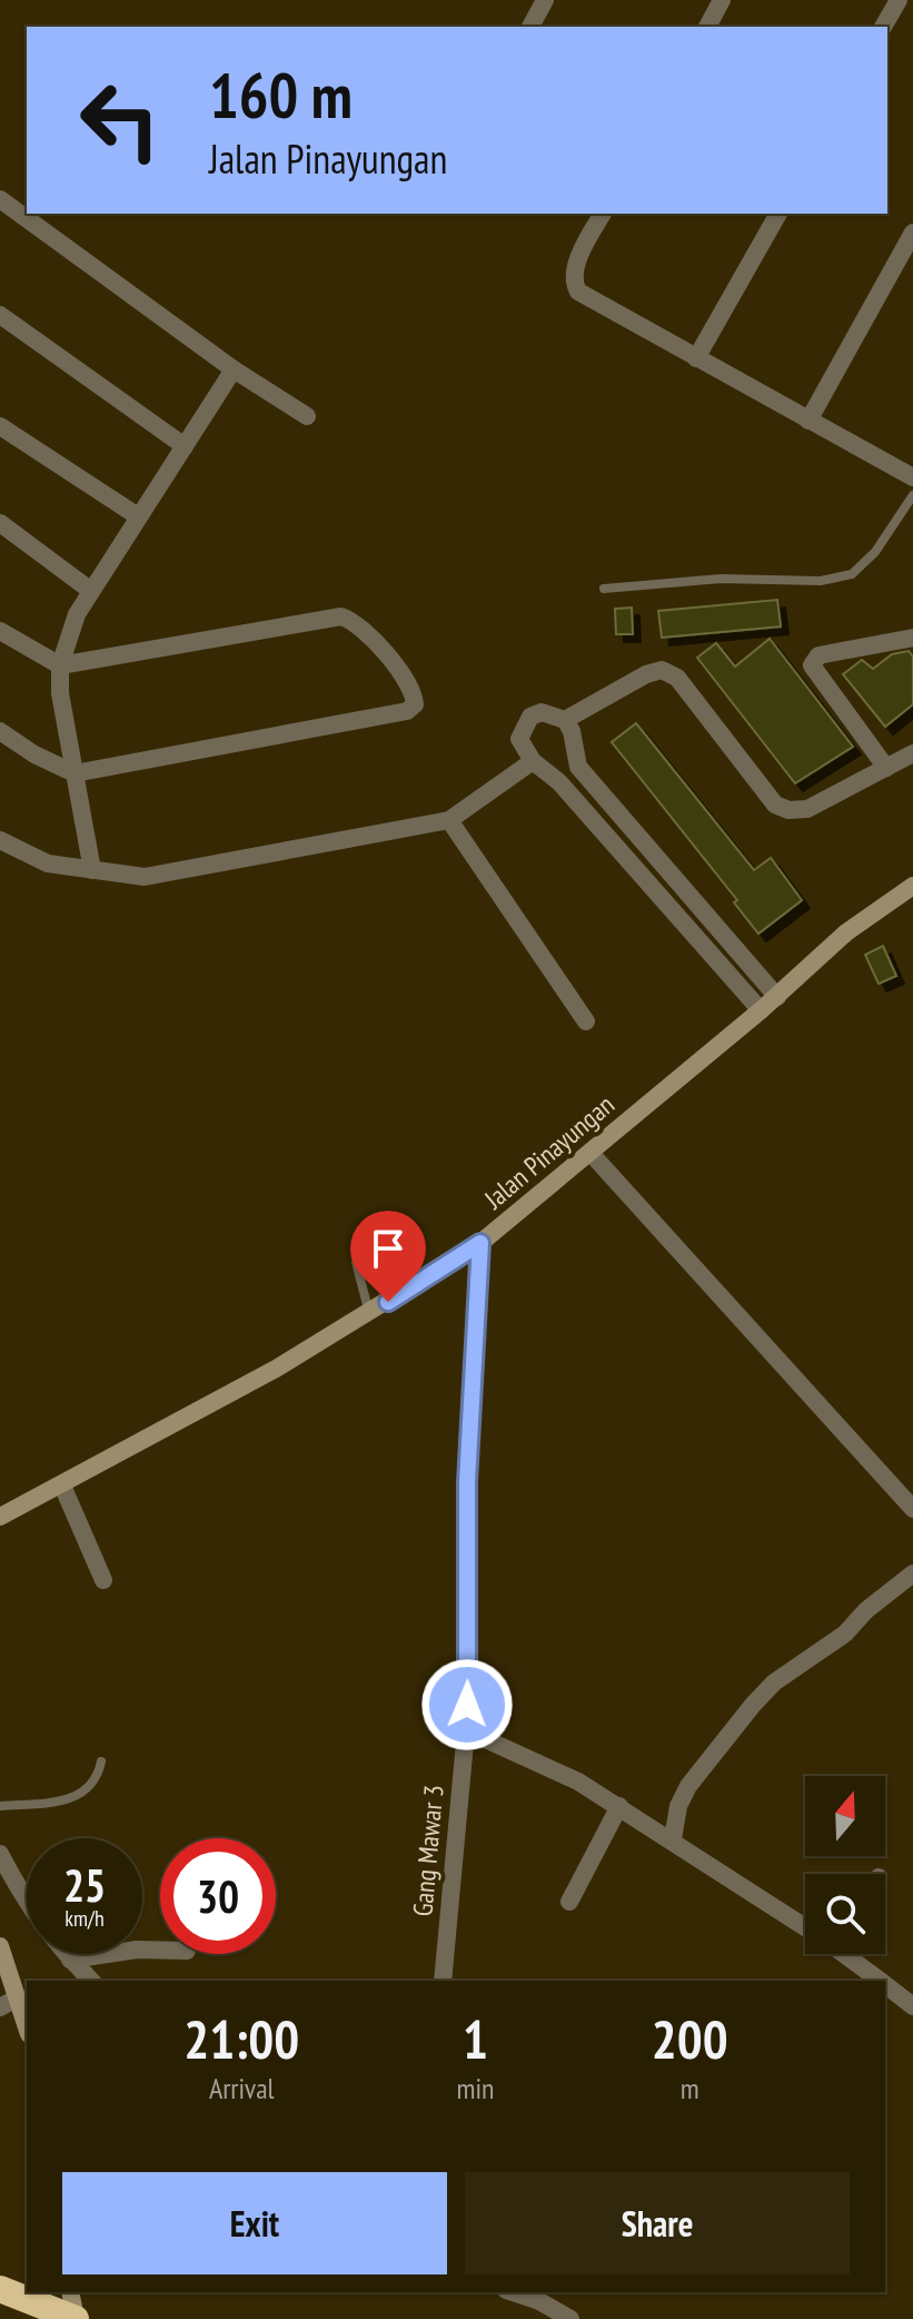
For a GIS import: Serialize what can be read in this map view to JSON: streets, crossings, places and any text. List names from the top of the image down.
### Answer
{
  "streets": {
    "main road": ["Jalan Pinayungan"],
    "street": ["Gang Mawar 3"]
  },
  "crossings": [
    ["Jalan Pinayungan", "Gang Mawar 3"]
  ],
  "north": "top",
  "page": {
    "turn": ["160 m", "Jalan Pinayungan"],
    "speed": "25 km/h",
    "limit": "30",
    "eta": [
      "21:00",
      "Arrival",
      "1",
      "min",
      "200",
      "m"
    ],
    "buttons": ["Exit", "Share"]
  }
}
